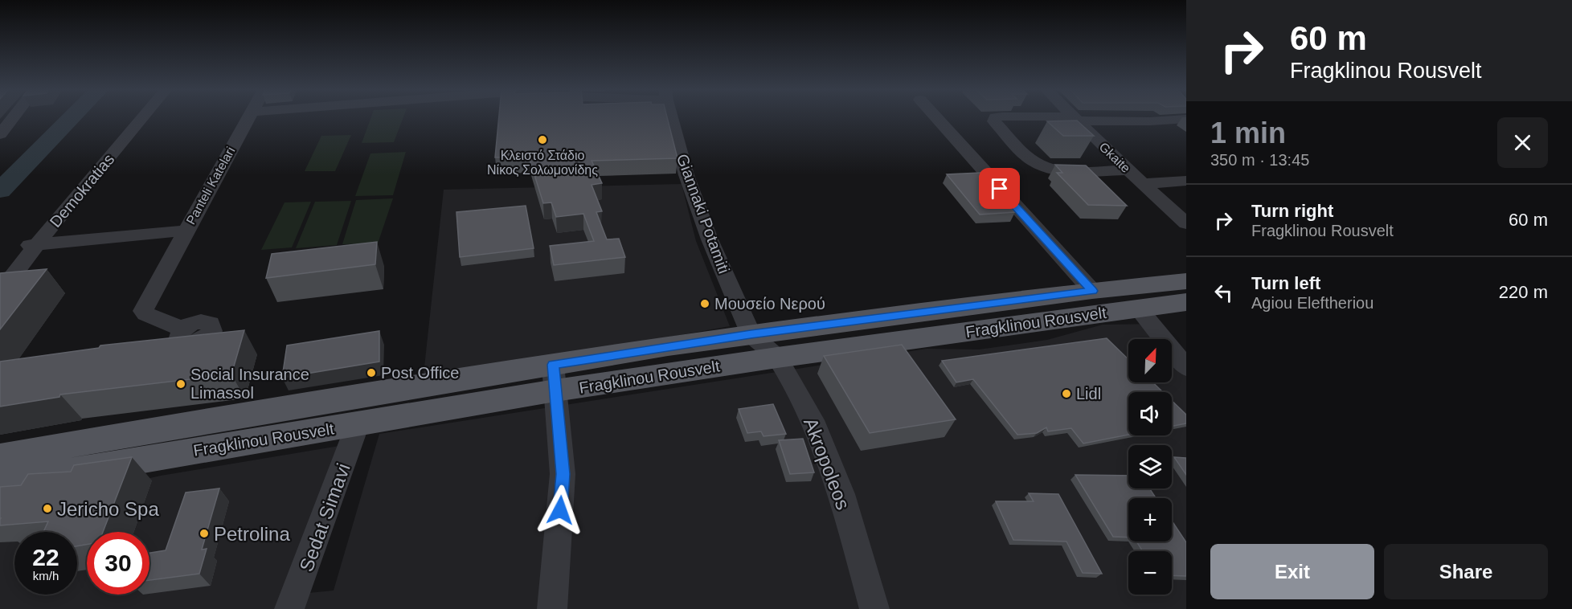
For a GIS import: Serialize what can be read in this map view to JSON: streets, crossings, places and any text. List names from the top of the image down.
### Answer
{
  "streets": {
    "main road": ["Fragklinou Rousvelt"],
    "street": [
      "Gkaite",
      "Panteli Katelari",
      "Demokratias",
      "Giannaki Potamiti",
      "Akropoleos",
      "Sedat Simavi"
    ]
  },
  "crossings": [
    ["Panteli Katelari", "Demokratias"],
    ["Giannaki Potamiti", "Fragklinou Rousvelt"],
    ["Giannaki Potamiti", "Akropoleos"],
    ["Fragklinou Rousvelt", "Akropoleos"],
    ["Fragklinou Rousvelt", "Sedat Simavi"]
  ],
  "places": [
    "Κλειστό Στάδιο Νίκος Σολωμονίδης",
    "Μουσείο Νερού",
    "Post Office",
    "Social Insurance Limassol",
    "Lidl",
    "Jericho Spa",
    "Petrolina"
  ],
  "north": "top right",
  "page": {
    "turn": ["60 m", "Fragklinou Rousvelt"],
    "heading": ["1 min", "350 m · 13:45"],
    "list": [
      {
        "name": "Turn right",
        "note": "Fragklinou Rousvelt",
        "value": "60 m"
      },
      {
        "name": "Turn left",
        "note": "Agiou Eleftheriou",
        "value": "220 m"
      }
    ],
    "map_buttons": ["+", "−"],
    "speed": "22 km/h",
    "limit": "30",
    "buttons": ["Exit", "Share"]
  }
}
